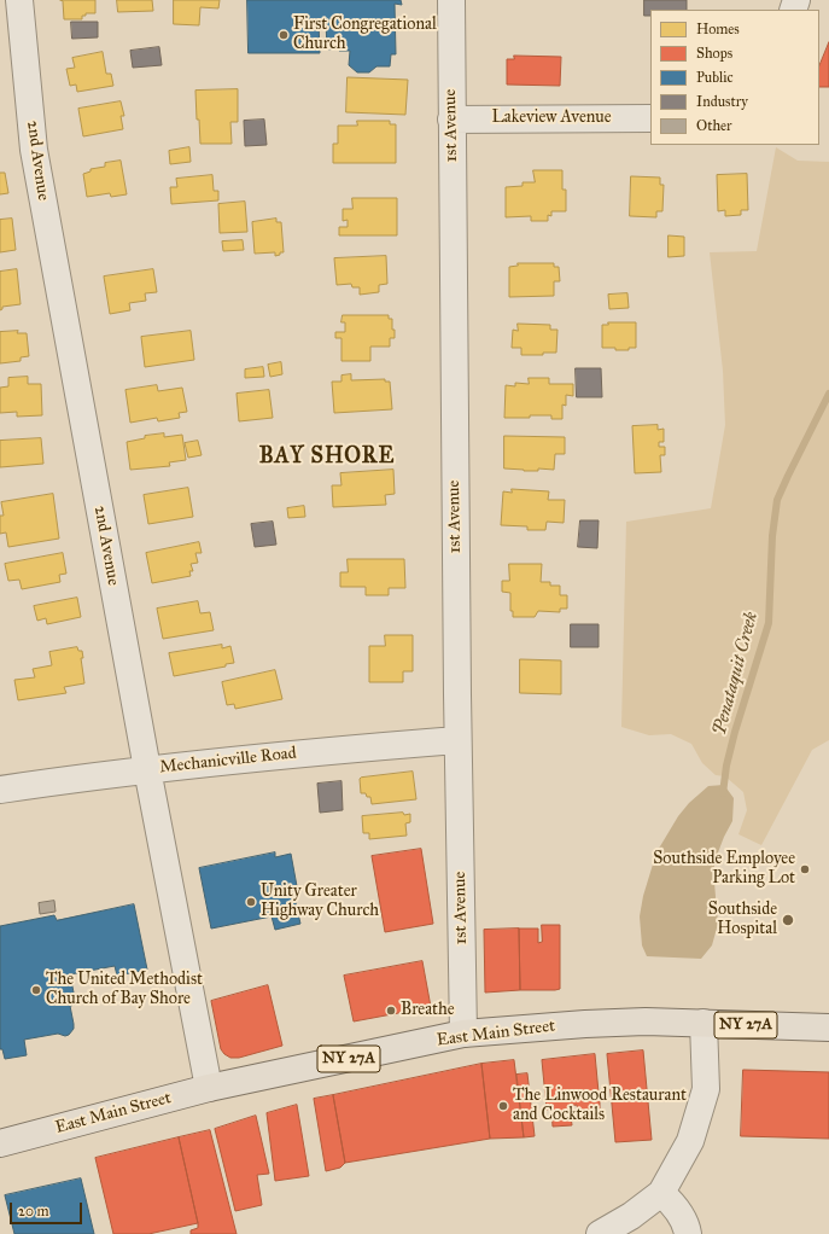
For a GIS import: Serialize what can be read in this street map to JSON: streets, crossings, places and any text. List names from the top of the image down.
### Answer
{
  "streets": {
    "main road": ["NY 27A", "East Main Street"],
    "street": [
      "Lakeview Avenue",
      "1st Avenue",
      "2nd Avenue",
      "Mechanicville Road"
    ]
  },
  "crossings": [
    ["Lakeview Avenue", "1st Avenue"],
    ["1st Avenue", "Mechanicville Road"],
    ["1st Avenue", "East Main Street"],
    ["2nd Avenue", "Mechanicville Road"],
    ["2nd Avenue", "East Main Street"]
  ],
  "districts": ["BAY SHORE"],
  "water": ["Penataquit Creek"],
  "places": [
    "First Congregational Church",
    "Southside Employee Parking Lot",
    "Unity Greater Highway Church",
    "Southside Hospital",
    "The United Methodist Church of Bay Shore",
    "Breathe",
    "The Linwood Restaurant and Cocktails"
  ],
  "legend": [
    "Homes",
    "Shops",
    "Public",
    "Industry",
    "Other"
  ],
  "scale_bar": "20 m"
}
